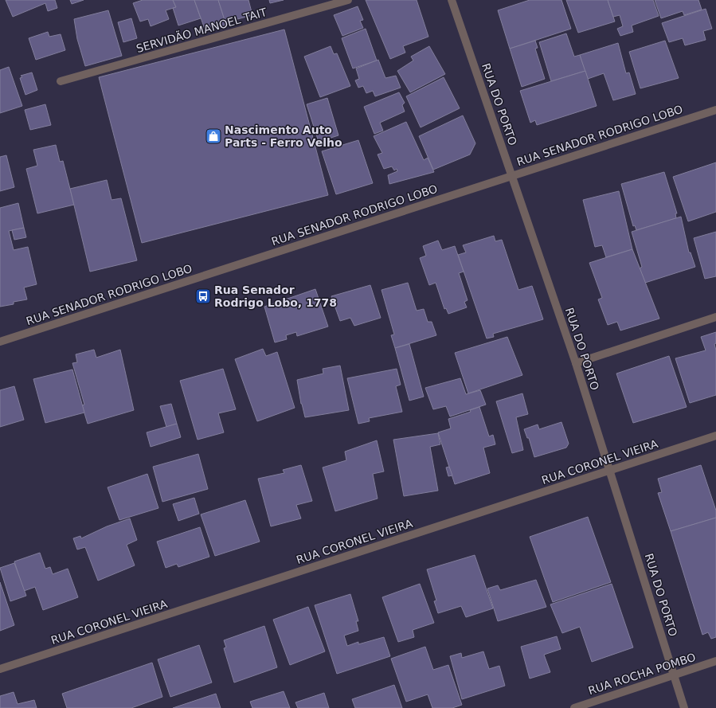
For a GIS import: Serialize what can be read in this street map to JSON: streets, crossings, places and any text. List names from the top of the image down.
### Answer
{
  "streets": {
    "street": [
      "SERVIDÃO MANOEL TAIT",
      "RUA DO PORTO",
      "RUA SENADOR RODRIGO LOBO",
      "RUA CORONEL VIEIRA",
      "RUA ROCHA POMBO"
    ]
  },
  "crossings": [
    ["RUA DO PORTO", "RUA SENADOR RODRIGO LOBO"],
    ["RUA DO PORTO", "RUA CORONEL VIEIRA"],
    ["RUA DO PORTO", "RUA ROCHA POMBO"]
  ],
  "places": {
    "shop": ["Nascimento Auto Parts - Ferro Velho"],
    "bus stop": ["Rua Senador Rodrigo Lobo, 1778"]
  }
}
